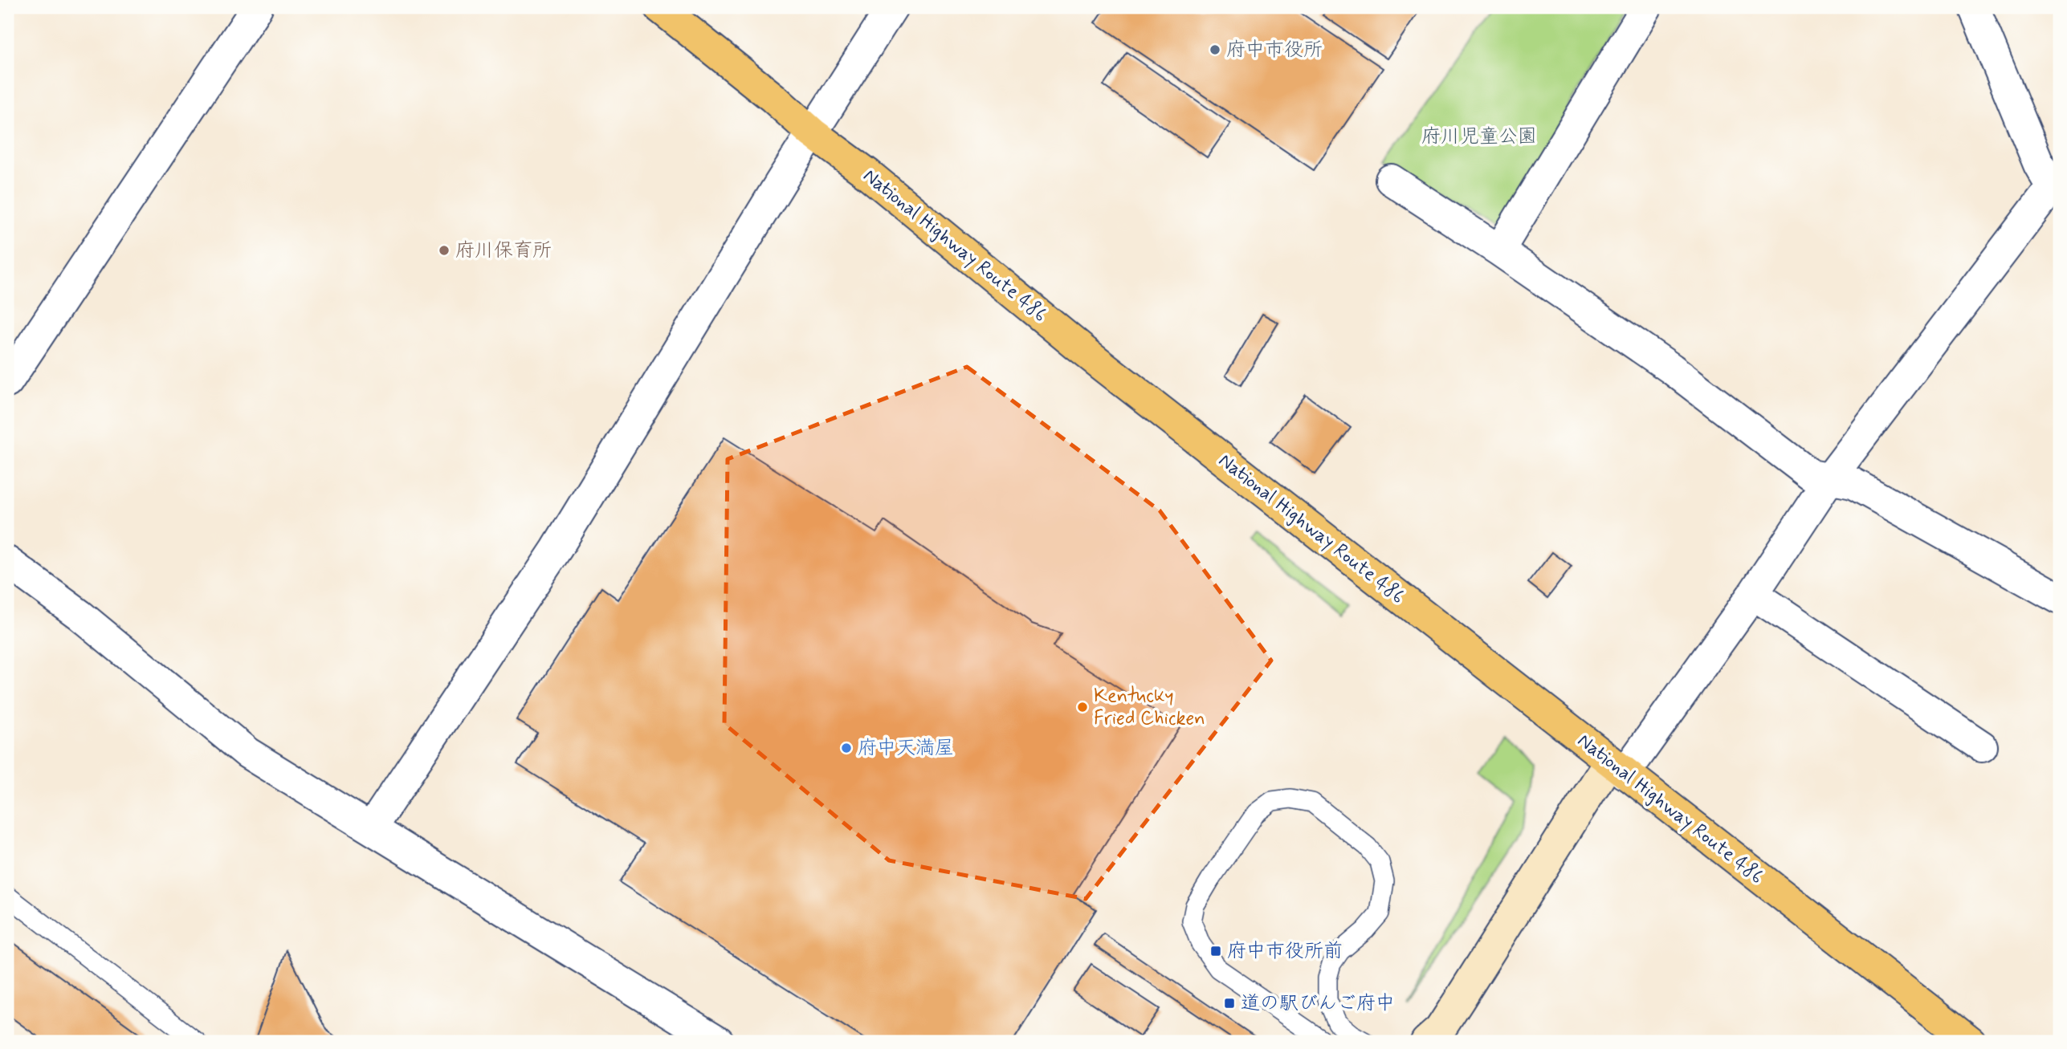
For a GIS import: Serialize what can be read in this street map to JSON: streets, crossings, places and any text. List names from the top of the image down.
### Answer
{
  "streets": {
    "highway": ["National Highway Route 486"]
  },
  "parks": ["府川児童公園"],
  "places": {
    "other": [
      "府中市役所",
      "府川保育所",
      "Kentucky Fried Chicken",
      "府中天満屋"
    ],
    "transit": ["府中市役所前", "道の駅びんご府中"]
  }
}
